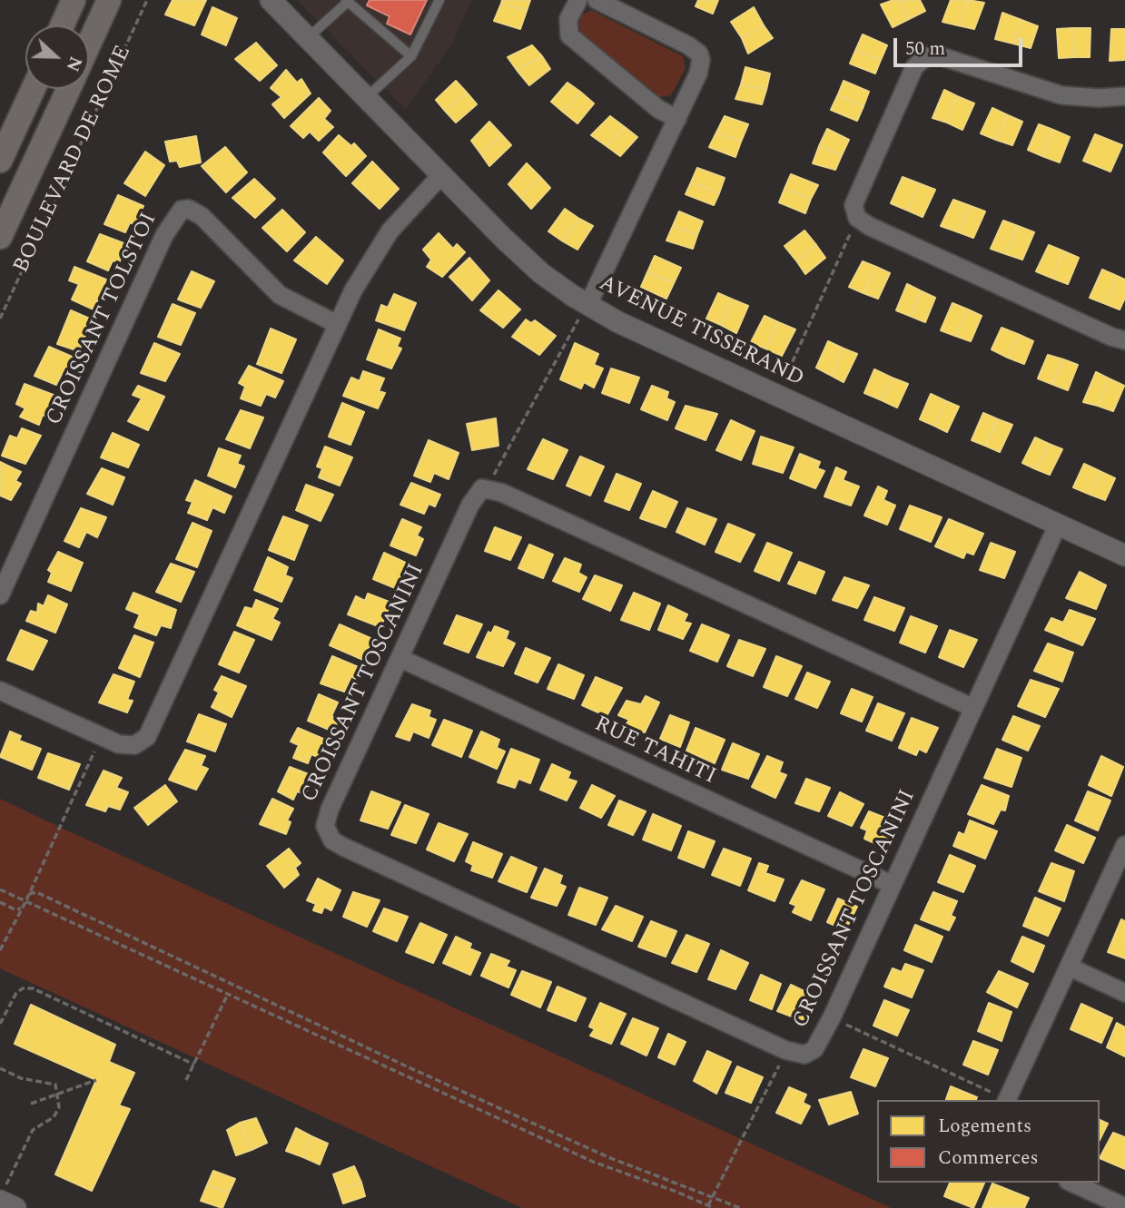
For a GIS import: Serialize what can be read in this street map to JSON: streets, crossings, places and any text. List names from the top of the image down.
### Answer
{
  "streets": {
    "main road": ["BOULEVARD DE ROME"],
    "street": [
      "CROISSANT TOLSTOI",
      "AVENUE TISSERAND",
      "CROISSANT TOSCANINI",
      "RUE TAHITI"
    ]
  },
  "crossings": [
    ["AVENUE TISSERAND", "CROISSANT TOSCANINI"],
    ["CROISSANT TOSCANINI", "RUE TAHITI"]
  ],
  "legend": ["Logements", "Commerces"],
  "scale_bar": "50 m",
  "north": "right"
}
